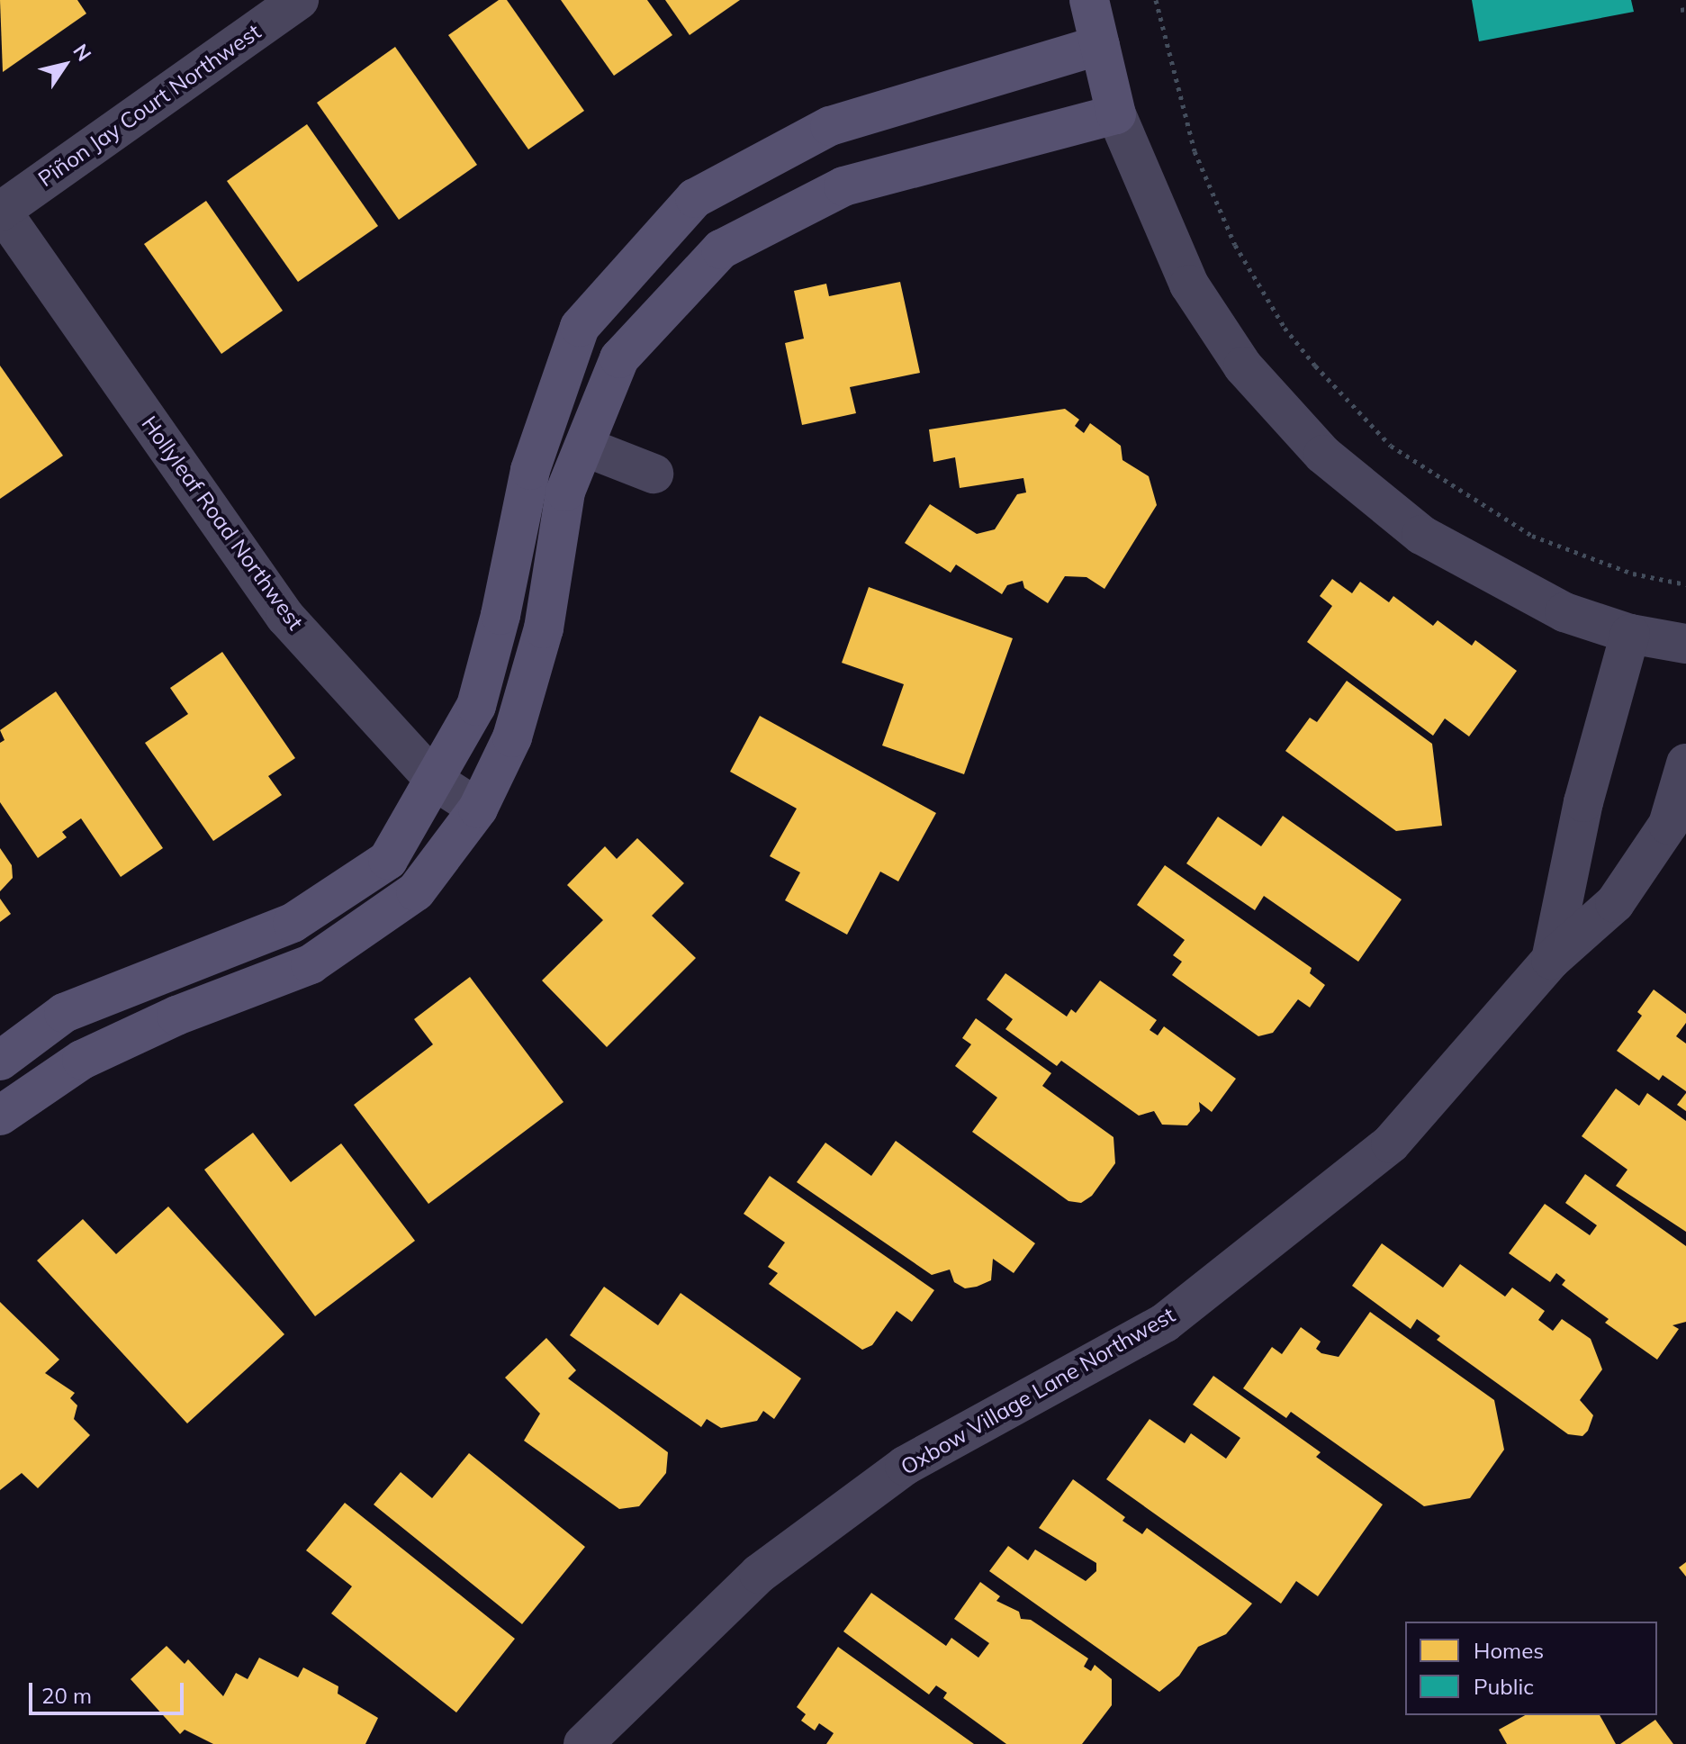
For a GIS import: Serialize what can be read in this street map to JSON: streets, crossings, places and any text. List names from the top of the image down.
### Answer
{
  "streets": {
    "street": ["Piñon Jay Court Northwest", "Hollyleaf Road Northwest", "Oxbow Village Lane Northwest"]
  },
  "crossings": [
    ["Piñon Jay Court Northwest", "Hollyleaf Road Northwest"]
  ],
  "legend": ["Homes", "Public"],
  "scale_bar": "20 m",
  "north": "top right"
}
